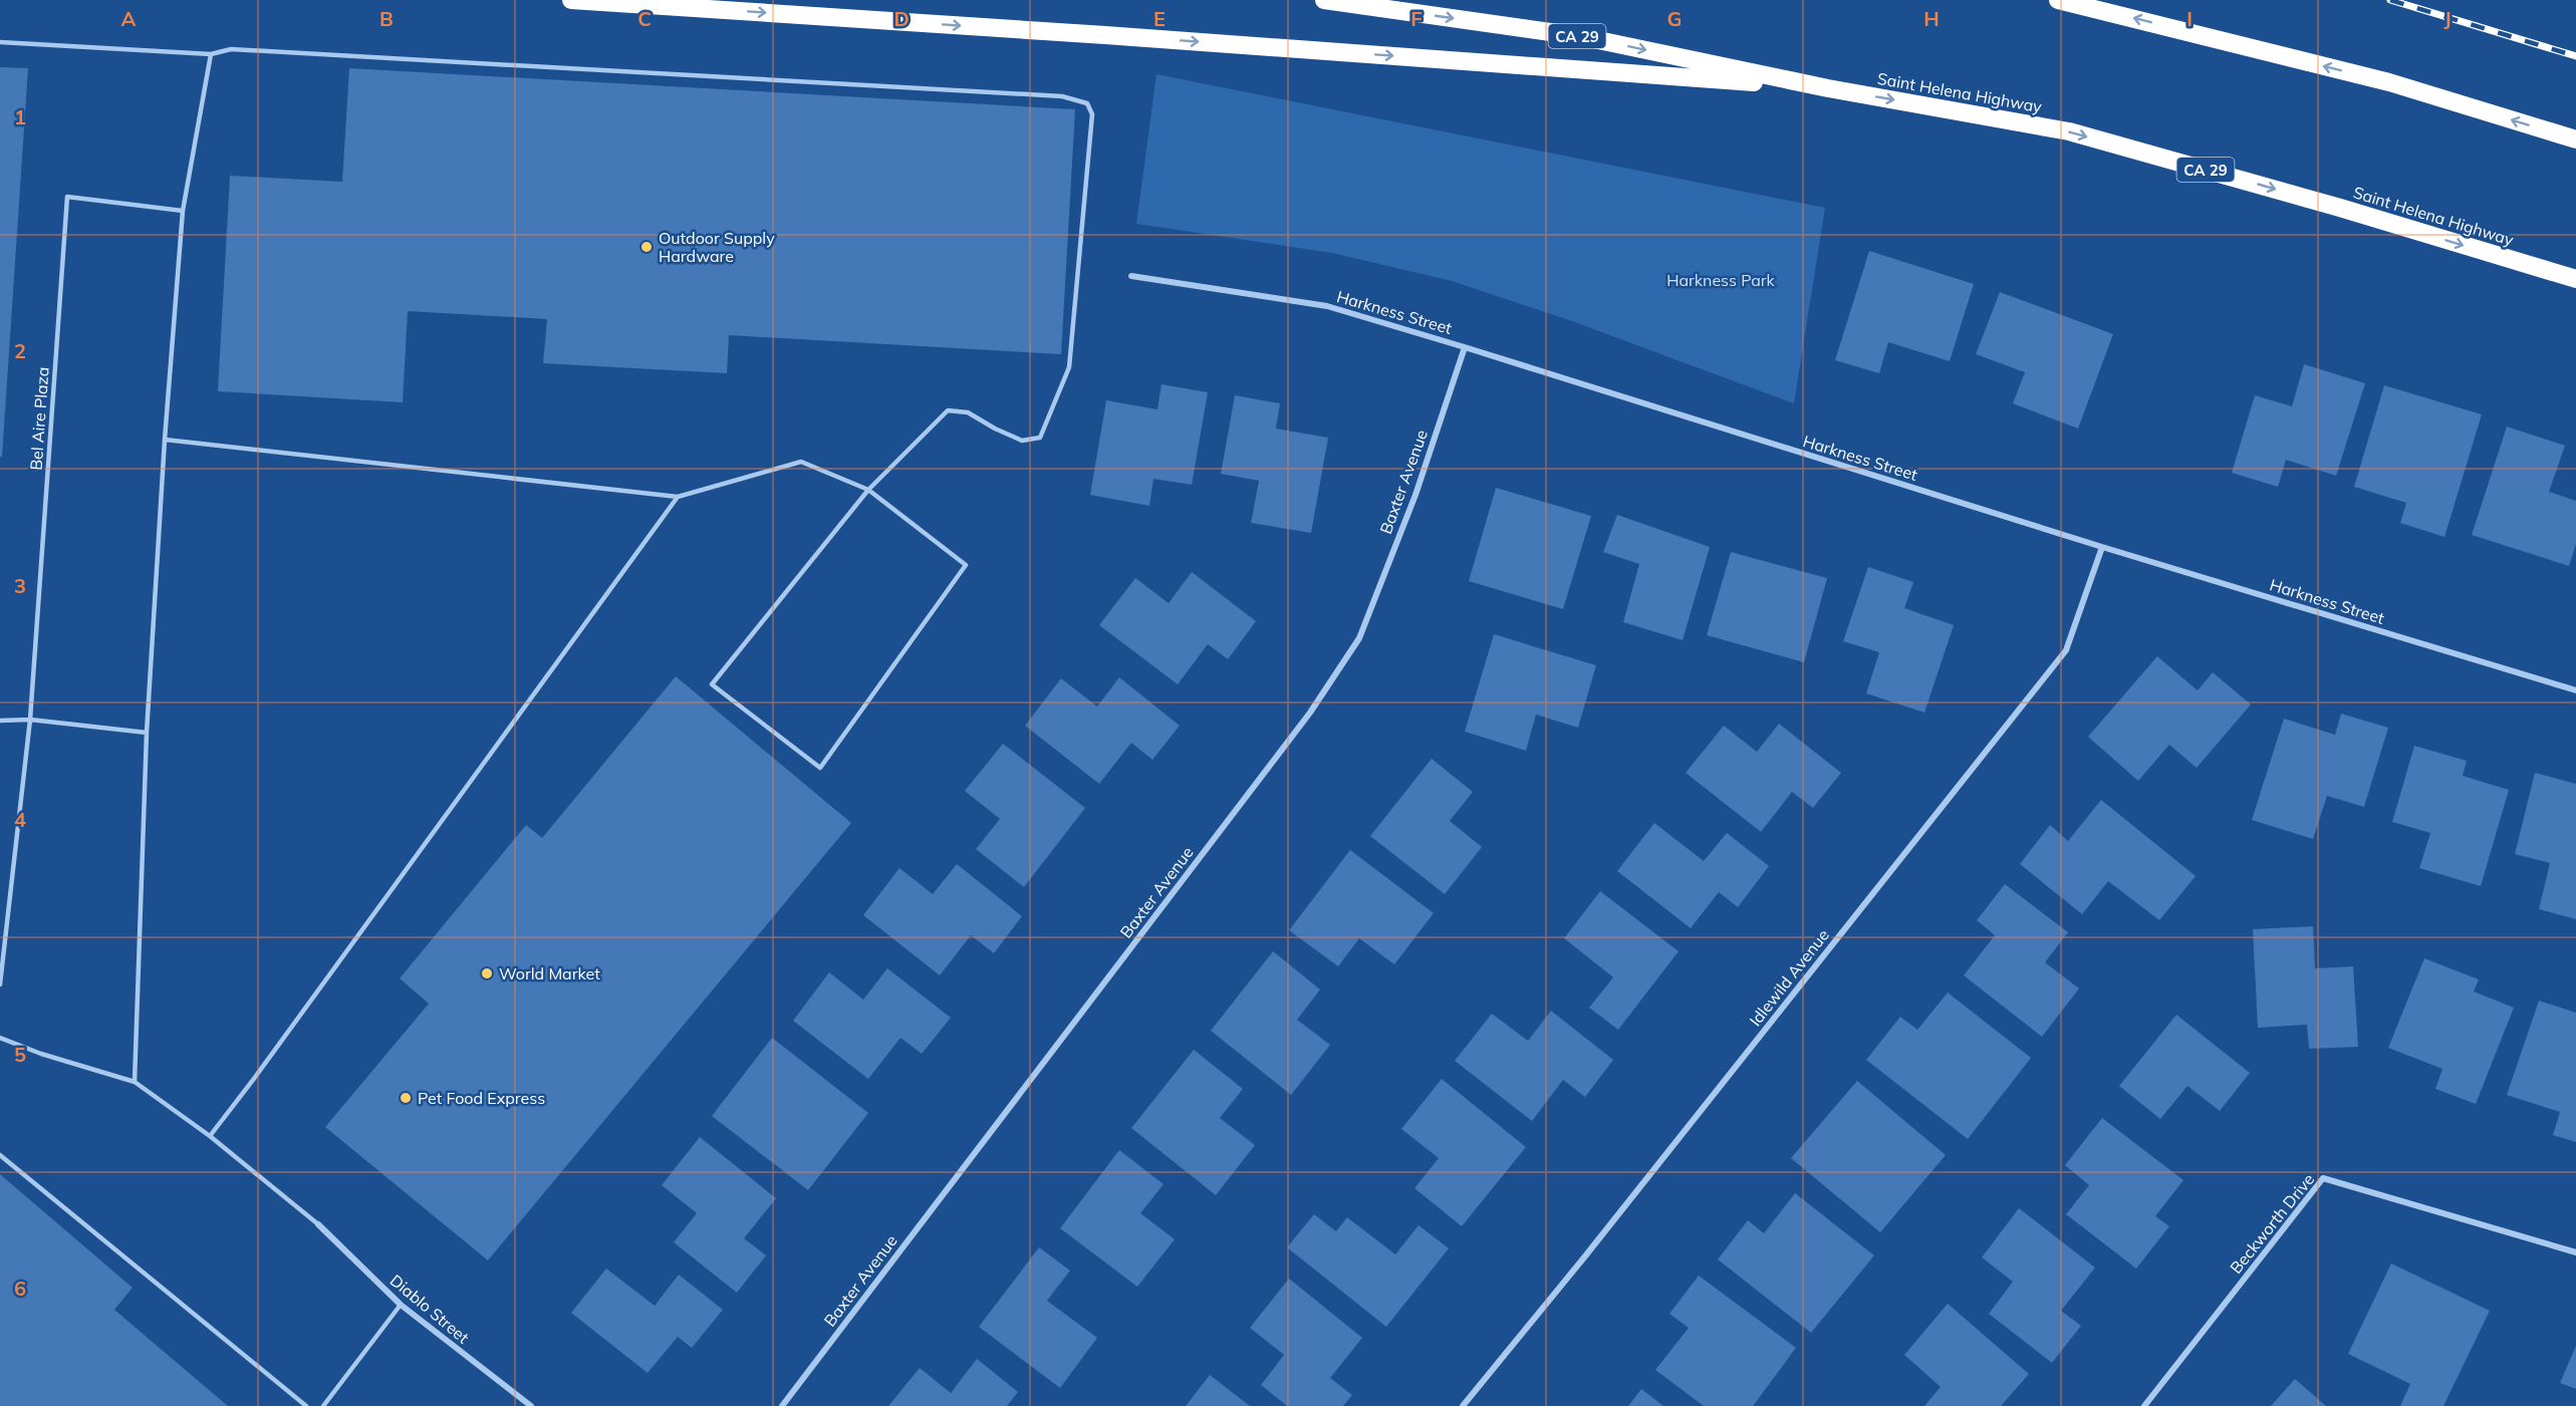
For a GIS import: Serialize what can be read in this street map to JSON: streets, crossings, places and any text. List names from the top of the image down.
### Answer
{
  "streets": {
    "highway": ["CA 29", "Saint Helena Highway"],
    "street": [
      "Harkness Street",
      "Baxter Avenue",
      "Idlewild Avenue",
      "Beckworth Drive",
      "Diablo Street"
    ],
    "lane": ["Bel Aire Plaza"]
  },
  "crossings": [
    ["Harkness Street", "Baxter Avenue"],
    ["Harkness Street", "Idlewild Avenue"]
  ],
  "parks": ["Harkness Park"],
  "places": ["Outdoor Supply Hardware", "World Market", "Pet Food Express"],
  "grid": {
    "columns": [
      "A",
      "B",
      "C",
      "D",
      "E",
      "F",
      "G",
      "H",
      "I",
      "J"
    ],
    "rows": [
      "1",
      "2",
      "3",
      "4",
      "5",
      "6"
    ]
  }
}
